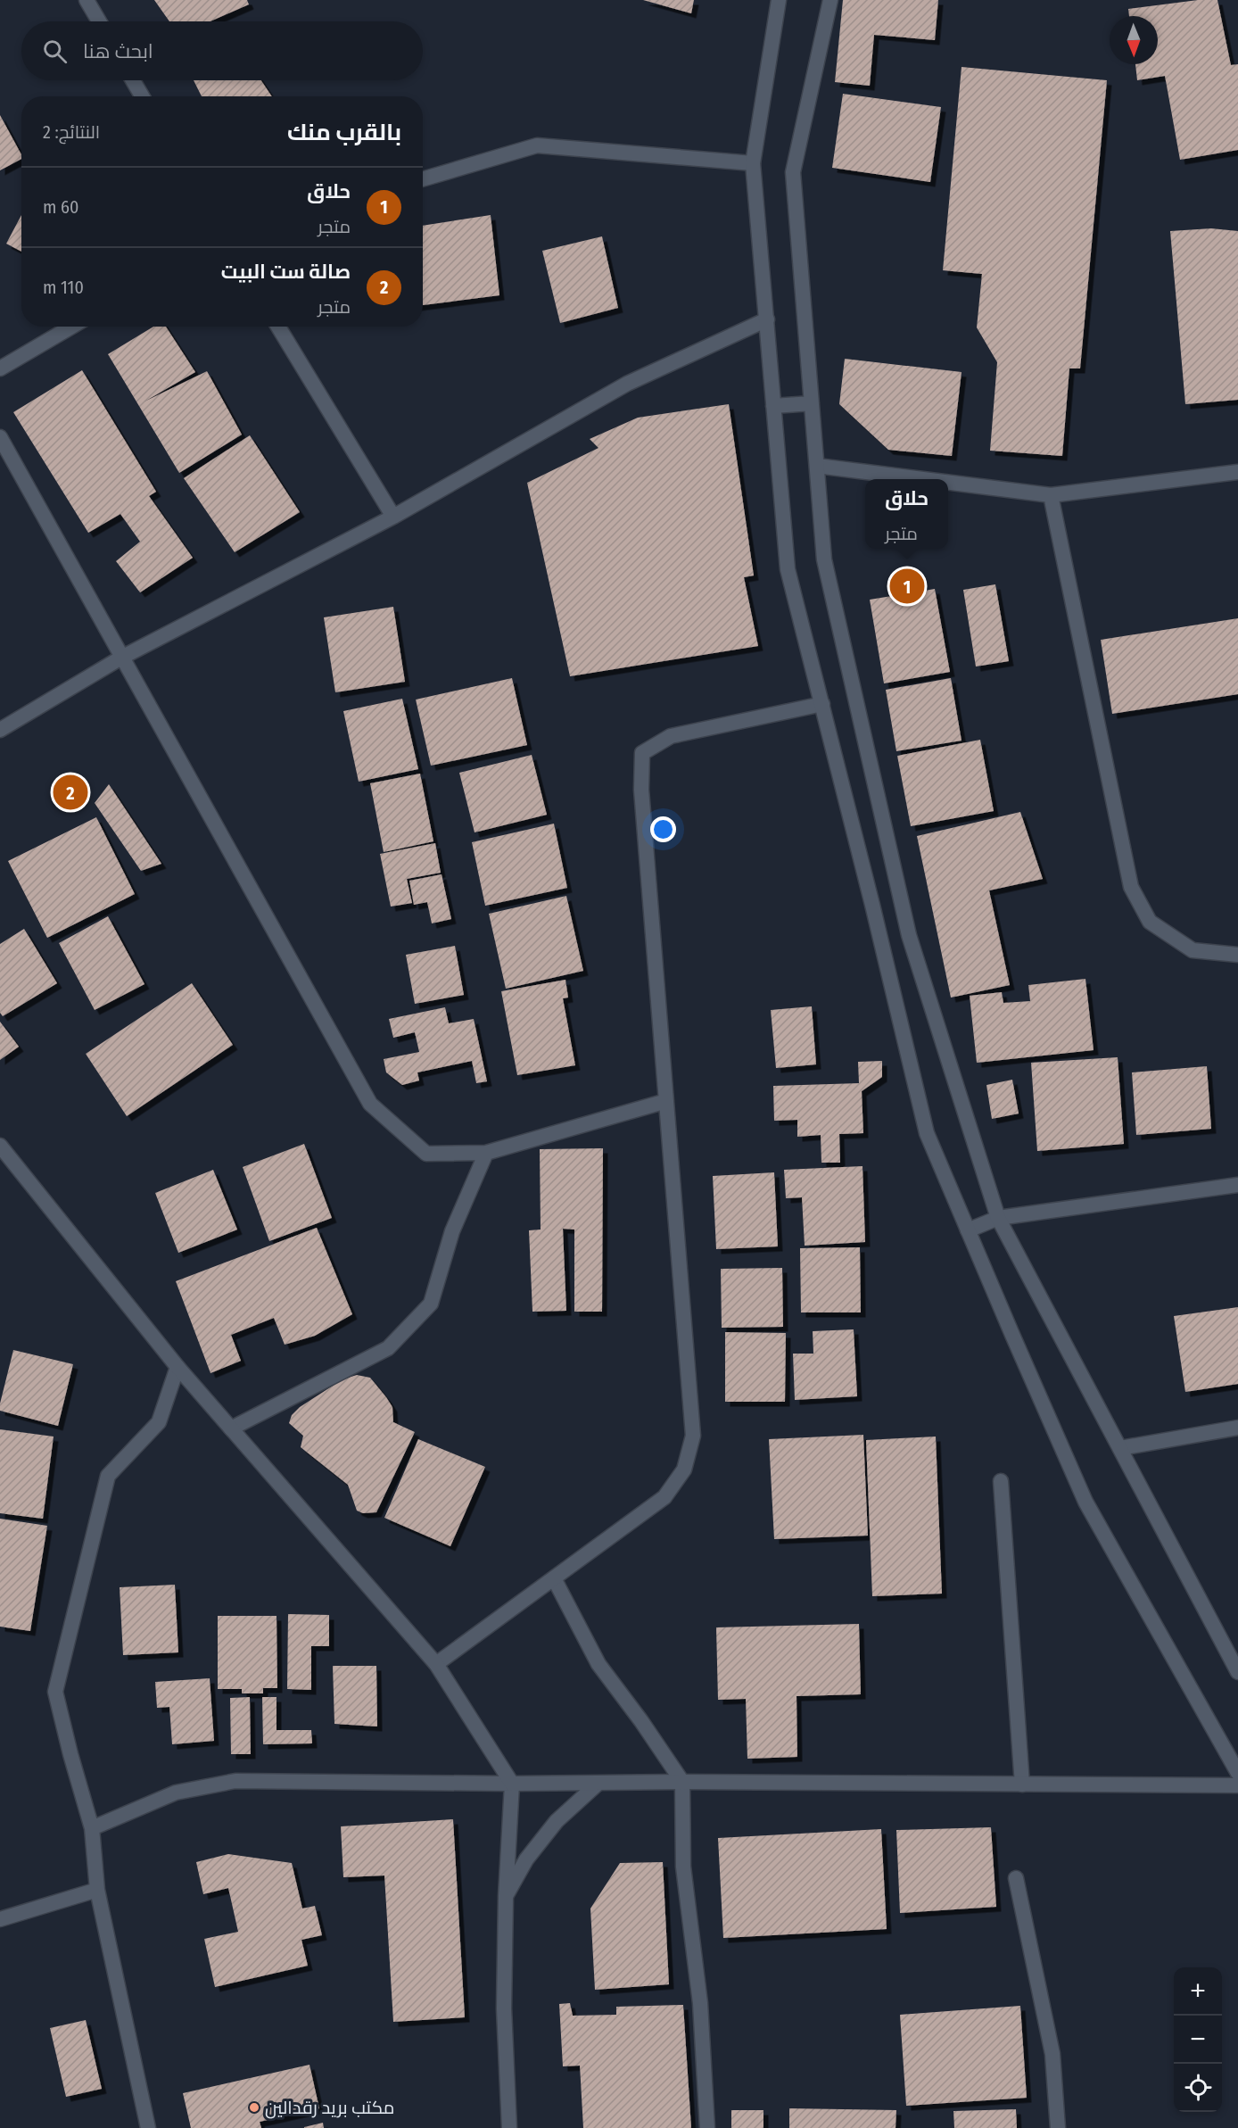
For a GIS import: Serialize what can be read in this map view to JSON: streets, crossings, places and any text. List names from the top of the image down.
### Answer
{
  "places": ["مكتب بريد رقدالين"],
  "north": "bottom",
  "page": {
    "search": "ابحث هنا",
    "heading": ["بالقرب منك", "النتائج: 2"],
    "list": [
      {
        "mark": "1",
        "name": "حلاق",
        "note": "متجر",
        "value": "60 m"
      },
      {
        "mark": "2",
        "name": "صالة ست البيت",
        "note": "متجر",
        "value": "110 m"
      }
    ],
    "popup": ["حلاق", "متجر"],
    "pins": ["1", "2"],
    "map_buttons": ["+", "−"]
  }
}
